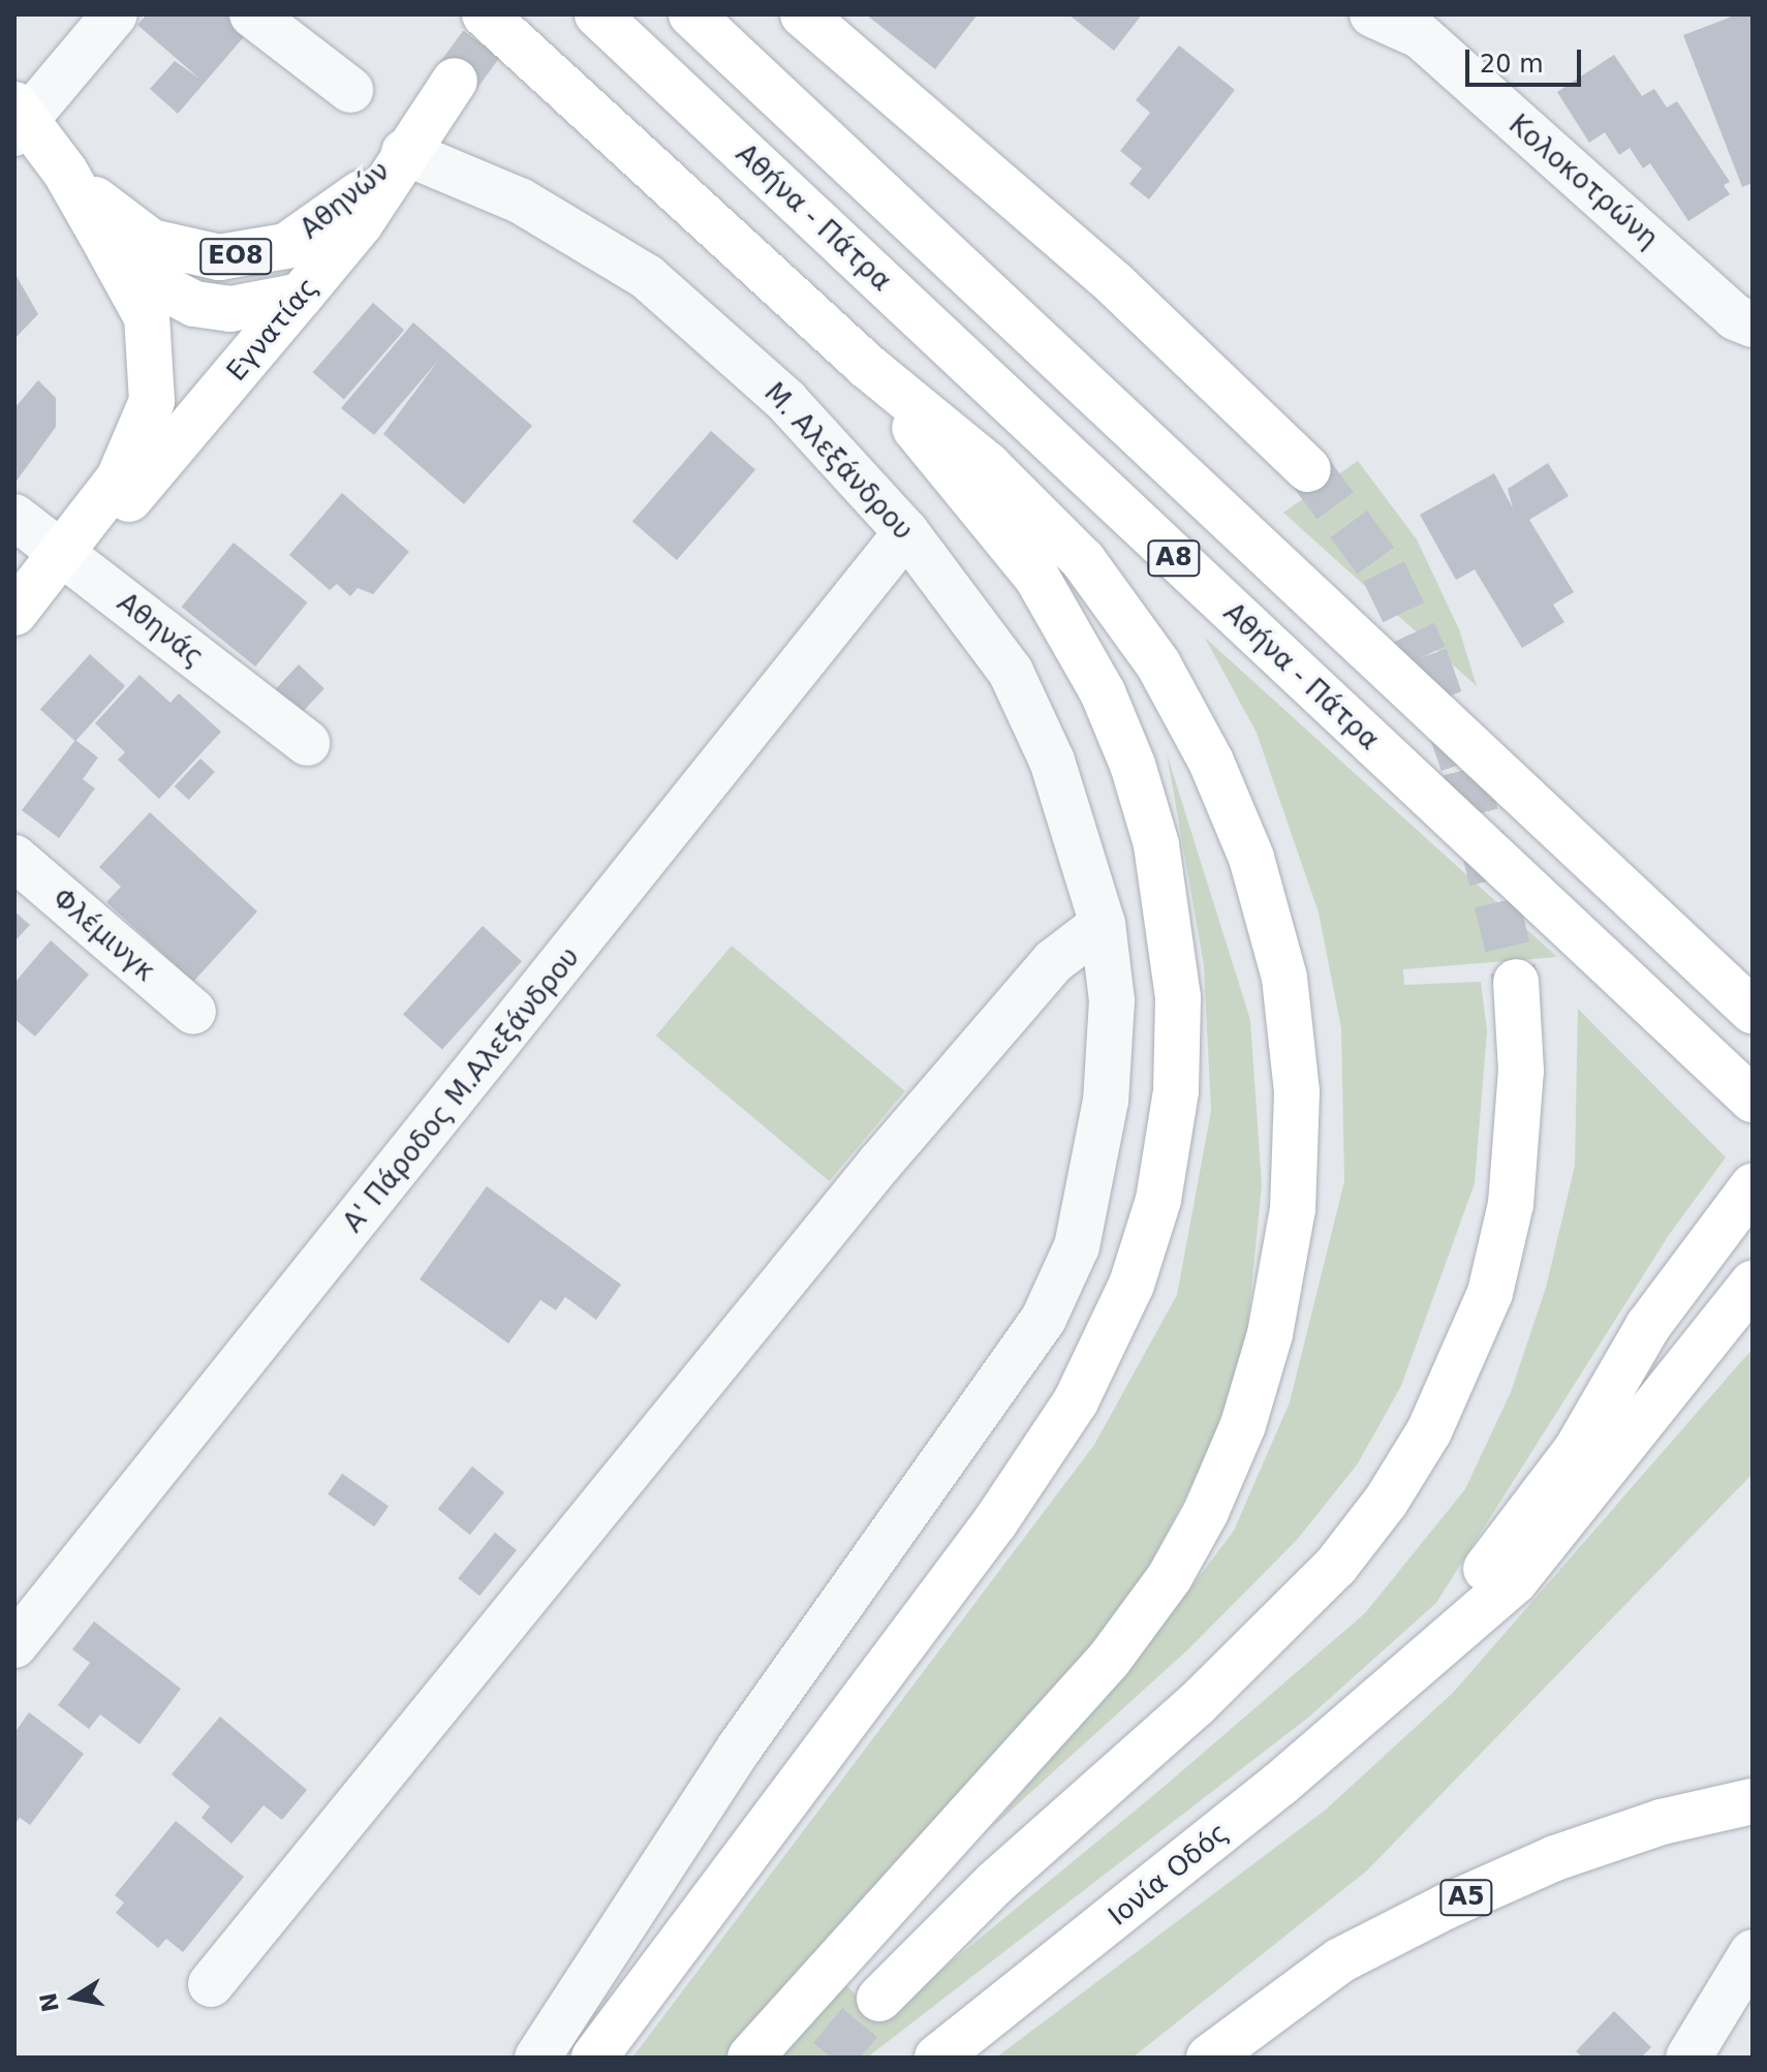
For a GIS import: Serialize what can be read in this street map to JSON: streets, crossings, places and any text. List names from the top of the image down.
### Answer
{
  "streets": {
    "main road": [
      "Αθηνών",
      "Αθήνα - Πάτρα",
      "ΕΟ8",
      "Εγνατίας",
      "Α8",
      "Ιονία Οδός",
      "Α5"
    ],
    "street": [
      "Κολοκοτρώνη",
      "Μ. Αλεξάνδρου",
      "Αθηνάς",
      "Φλέμινγκ",
      "Α' Πάροδος Μ.Αλεξάνδρου"
    ]
  },
  "crossings": [
    ["Αθηνών", "Εγνατίας"],
    ["Αθηνών", "Μ. Αλεξάνδρου"],
    ["Εγνατίας", "Μ. Αλεξάνδρου"],
    ["Εγνατίας", "Αθηνάς"],
    ["Μ. Αλεξάνδρου", "Α' Πάροδος Μ.Αλεξάνδρου"]
  ],
  "scale_bar": "20 m",
  "north": "left"
}
